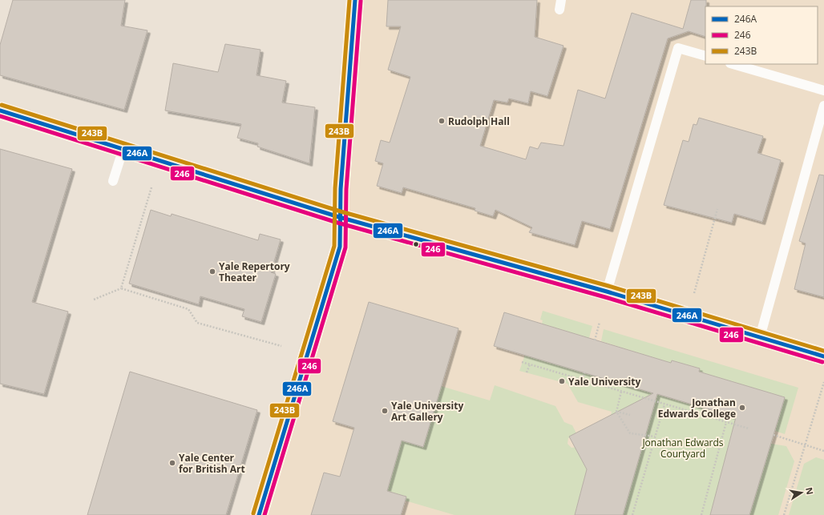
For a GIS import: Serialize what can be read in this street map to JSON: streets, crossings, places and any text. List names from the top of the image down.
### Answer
{
  "parks": ["Jonathan Edwards Courtyard"],
  "places": [
    "Rudolph Hall",
    "Yale Repertory Theater",
    "Yale University",
    "Jonathan Edwards College",
    "Yale University Art Gallery",
    "Yale Center for British Art"
  ],
  "lines": ["transit line 246A", "transit line 243B", "transit line 246"],
  "legend": ["246A", "246", "243B"],
  "north": "right"
}
